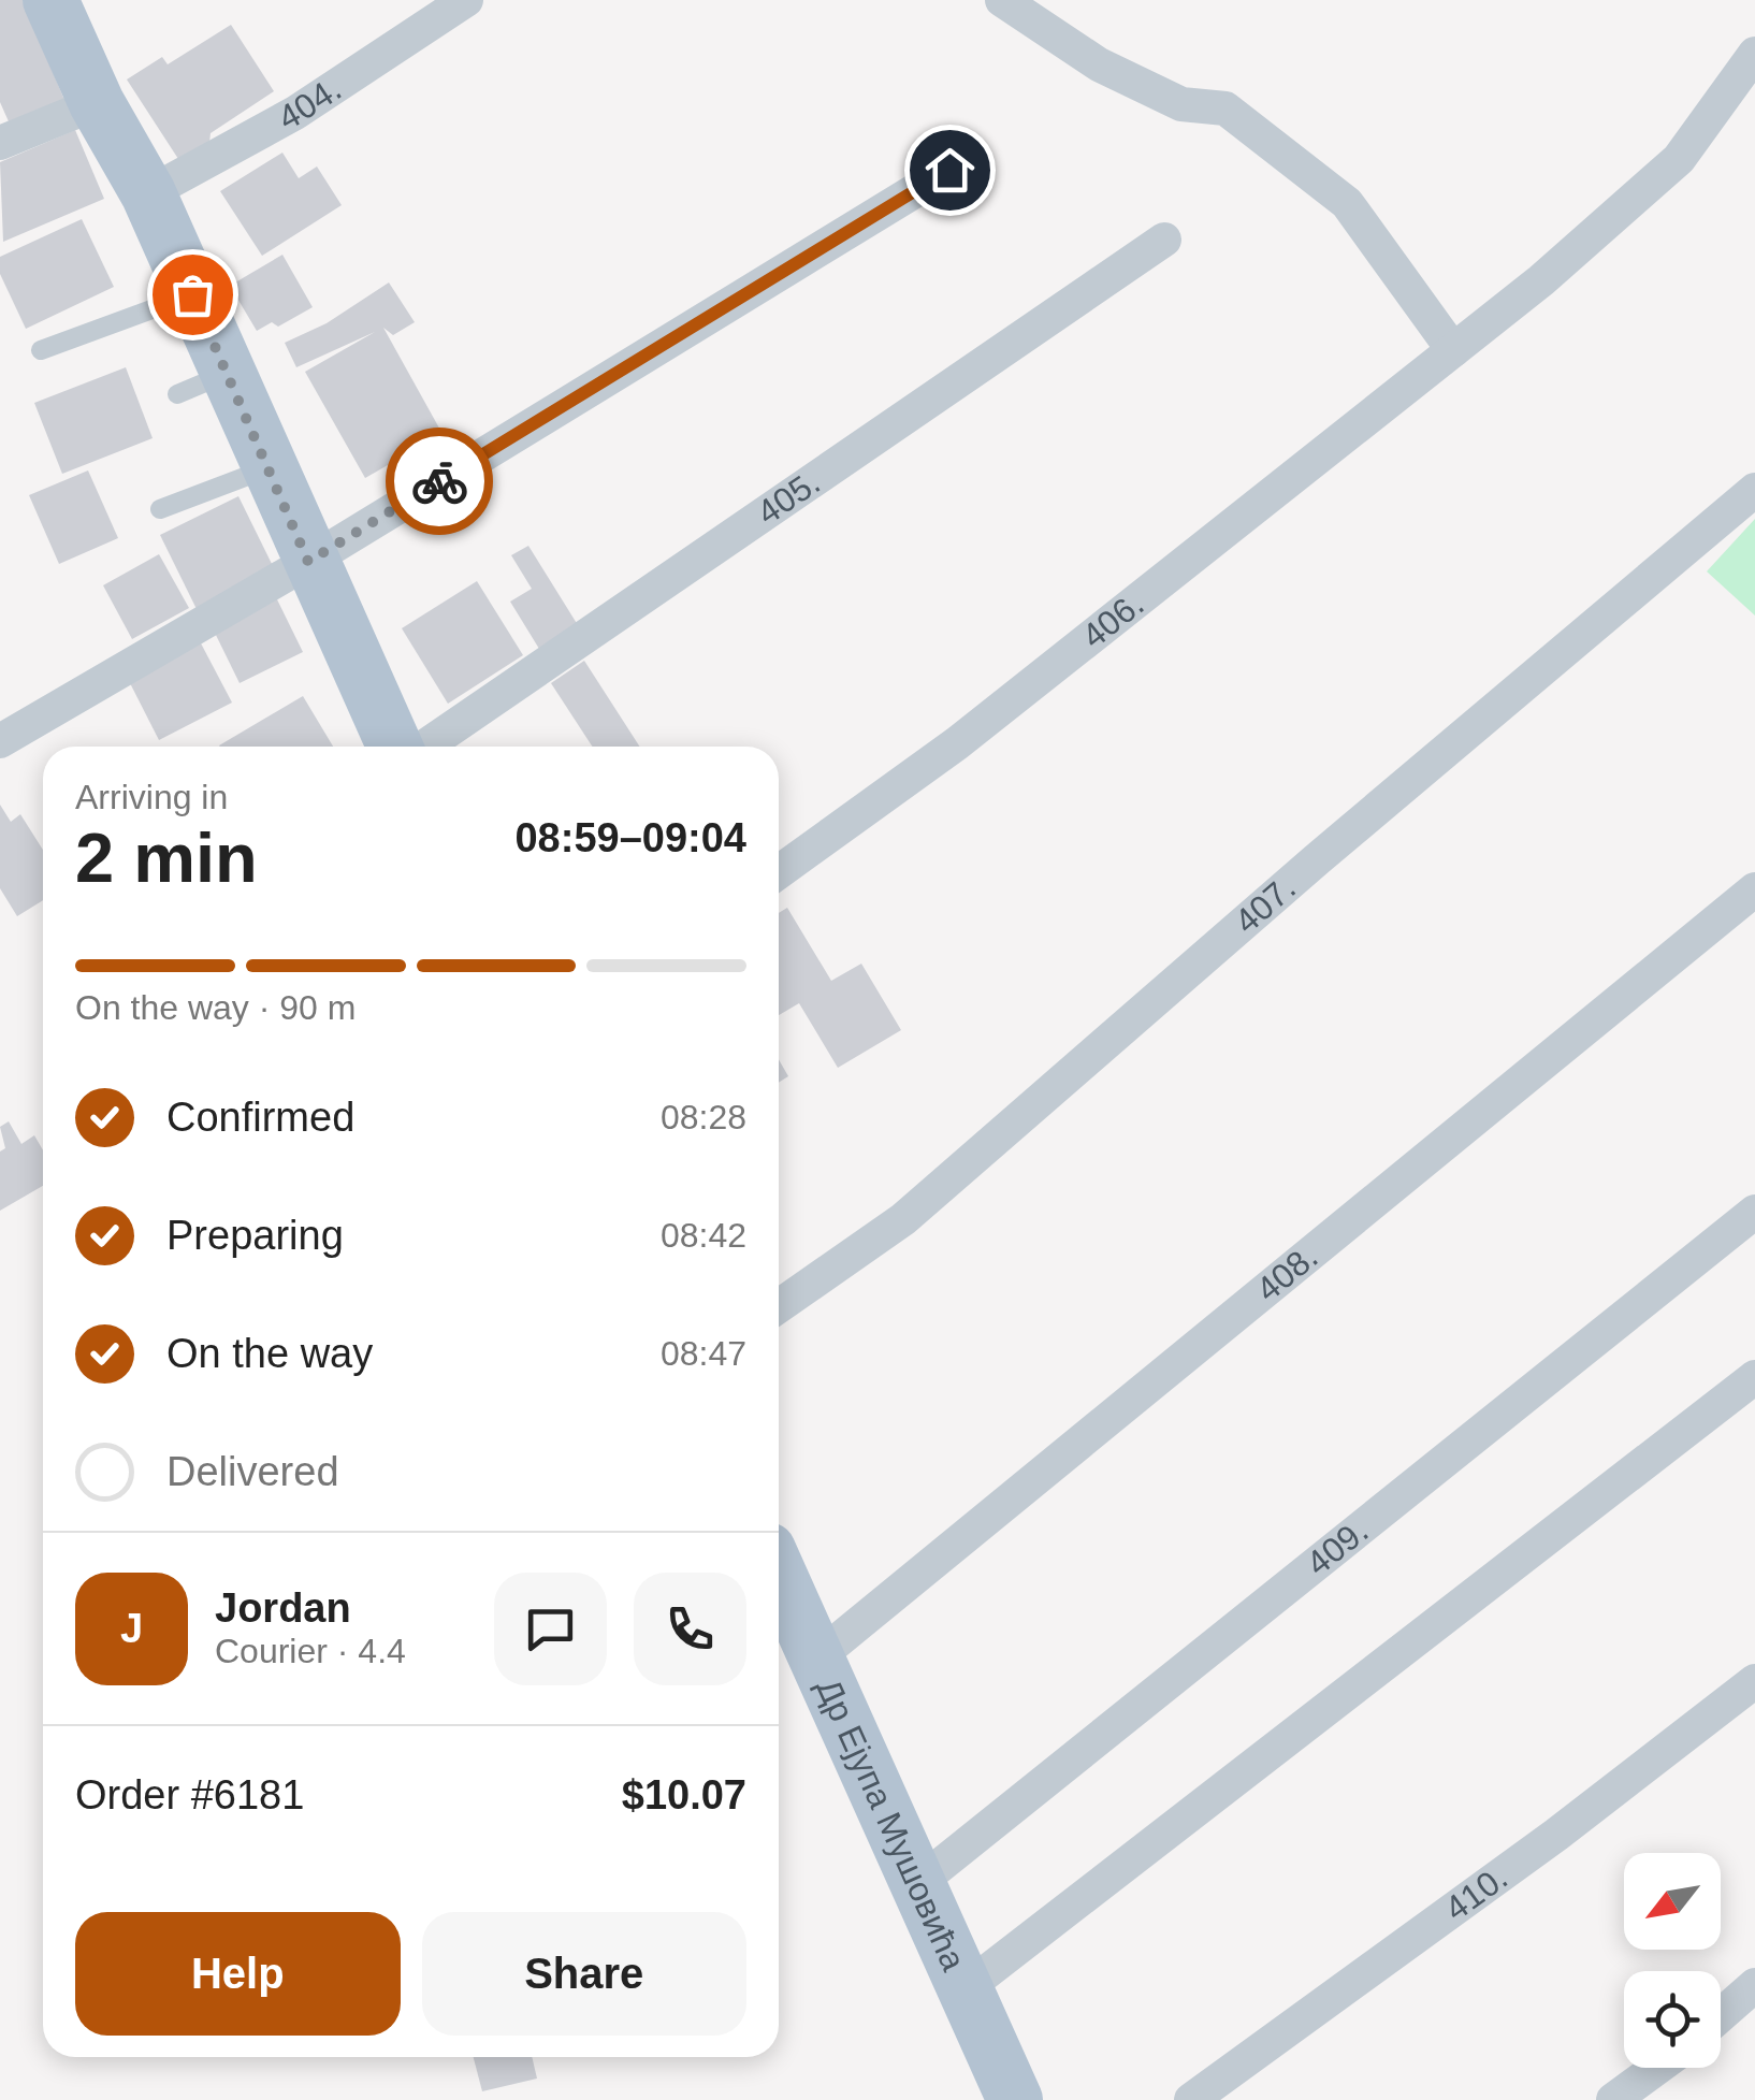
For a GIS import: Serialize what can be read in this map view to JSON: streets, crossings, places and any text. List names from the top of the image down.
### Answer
{
  "streets": {
    "main road": ["Др Ејупа Мушовића"],
    "street": [
      "404.",
      "405.",
      "406.",
      "407.",
      "408.",
      "409.",
      "410."
    ]
  },
  "crossings": [
    ["408.", "Др Ејупа Мушовића"],
    ["409.", "Др Ејупа Мушовића"]
  ],
  "north": "bottom left",
  "page": {
    "heading": ["2 min", "Arriving in", "08:59–09:04"],
    "panel": [
      "Jordan",
      "Courier · 4.4",
      "Order #6181",
      "$10.07"
    ],
    "bar": "On the way · 90 m",
    "list": [
      ["Confirmed", "08:28"],
      ["Preparing", "08:42"],
      ["On the way", "08:47"],
      "Delivered"
    ],
    "round": "J",
    "buttons": ["Help", "Share"]
  }
}
